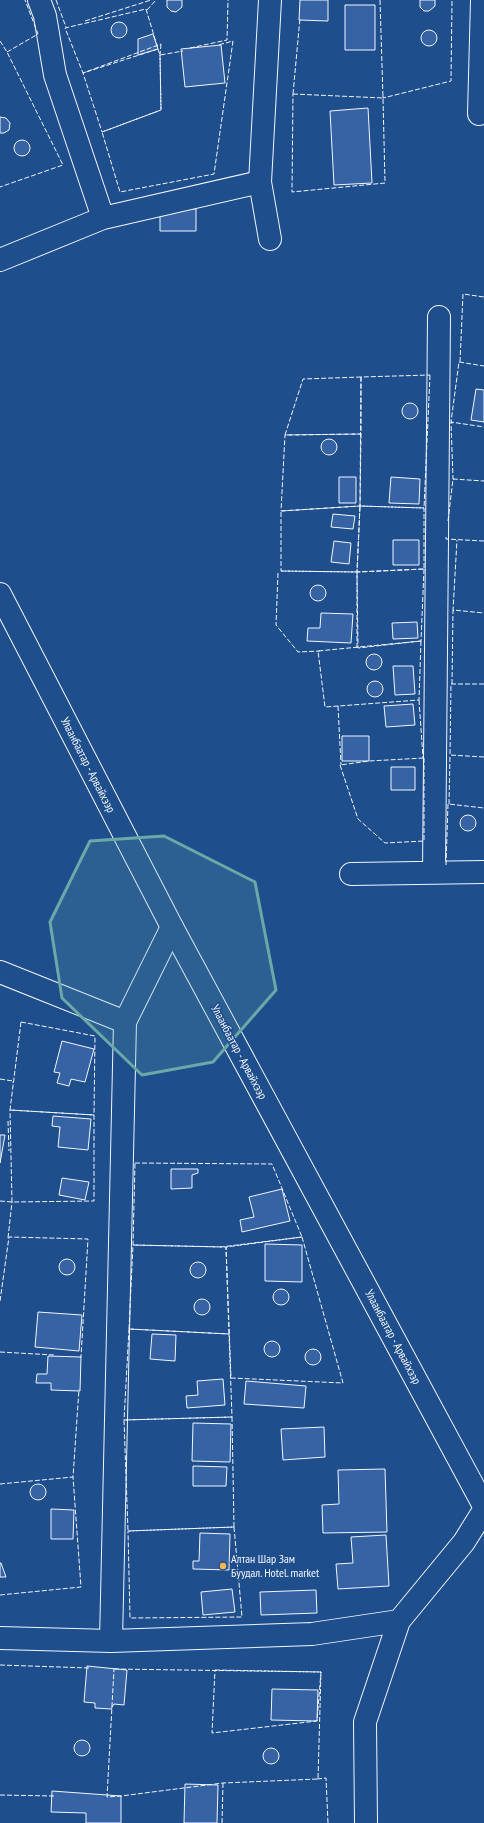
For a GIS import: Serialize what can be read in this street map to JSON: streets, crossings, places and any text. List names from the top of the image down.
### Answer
{
  "streets": {
    "main road": ["Улаанбаатар - Арвайхээр"]
  },
  "places": ["Алтан Шар Зам Буудал. Hotel. market"]
}
